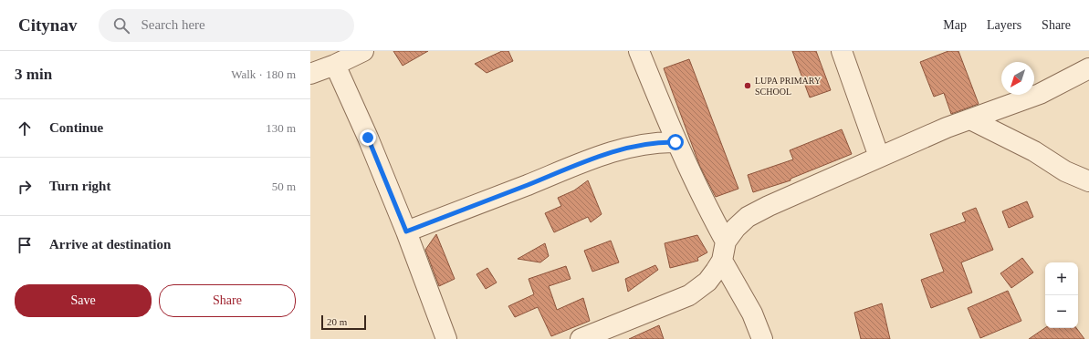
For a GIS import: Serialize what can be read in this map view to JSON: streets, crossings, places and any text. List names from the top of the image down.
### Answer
{
  "places": ["LUPA PRIMARY SCHOOL"],
  "scale_bar": "20 m",
  "north": "bottom left",
  "page": {
    "header": "Citynav",
    "search": "Search here",
    "nav": ["Map", "Layers", "Share"],
    "heading": ["3 min", "Walk · 180 m"],
    "list": [
      ["Continue", "130 m"],
      ["Turn right", "50 m"],
      "Arrive at destination"
    ],
    "map_buttons": ["+", "−"],
    "buttons": ["Save", "Share"],
    "scale": "20 m"
  }
}
